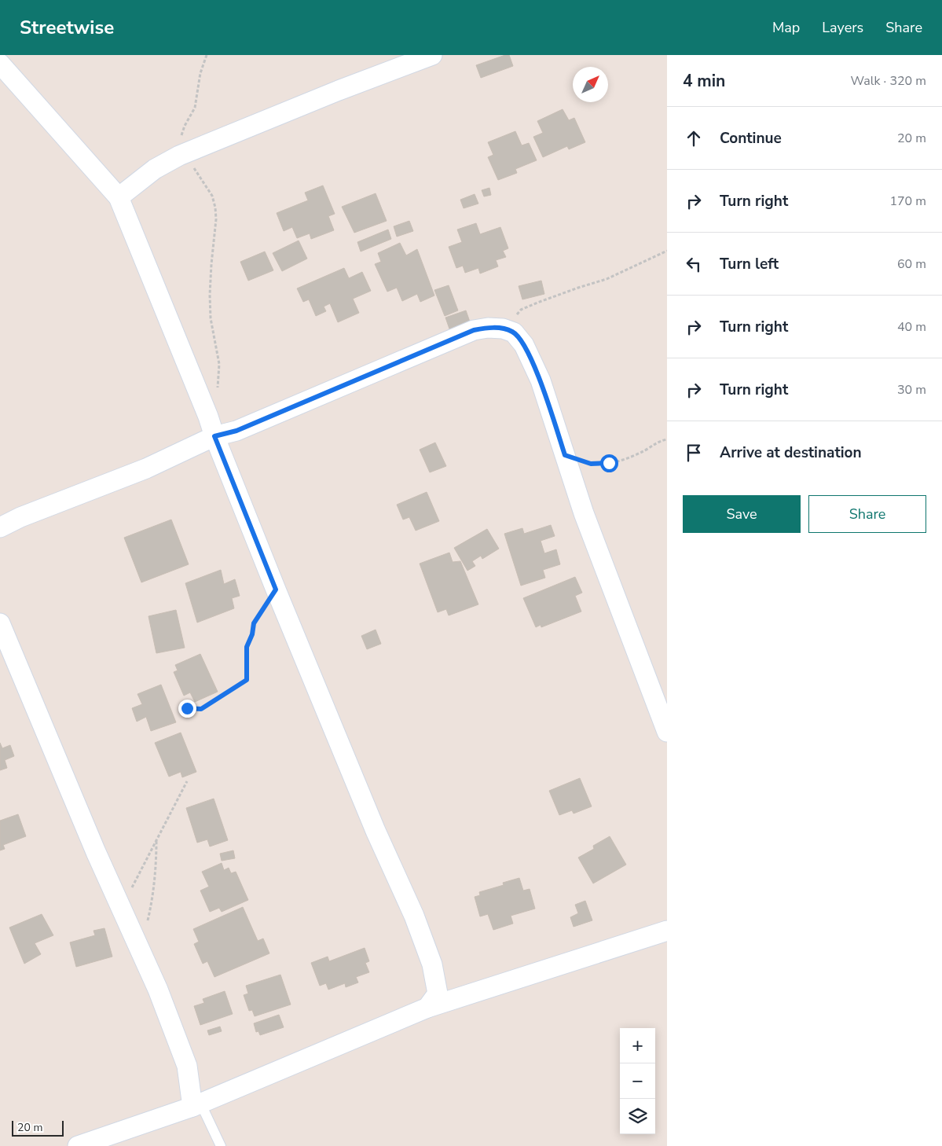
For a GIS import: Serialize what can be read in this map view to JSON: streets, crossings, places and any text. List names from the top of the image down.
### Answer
{
  "scale_bar": "20 m",
  "north": "top right",
  "page": {
    "header": "Streetwise",
    "nav": ["Map", "Layers", "Share"],
    "heading": ["4 min", "Walk · 320 m"],
    "list": [
      ["Continue", "20 m"],
      ["Turn right", "170 m"],
      ["Turn left", "60 m"],
      ["Turn right", "40 m"],
      ["Turn right", "30 m"],
      "Arrive at destination"
    ],
    "buttons": ["Save", "Share"],
    "map_buttons": ["+", "−"],
    "scale": "20 m"
  }
}
